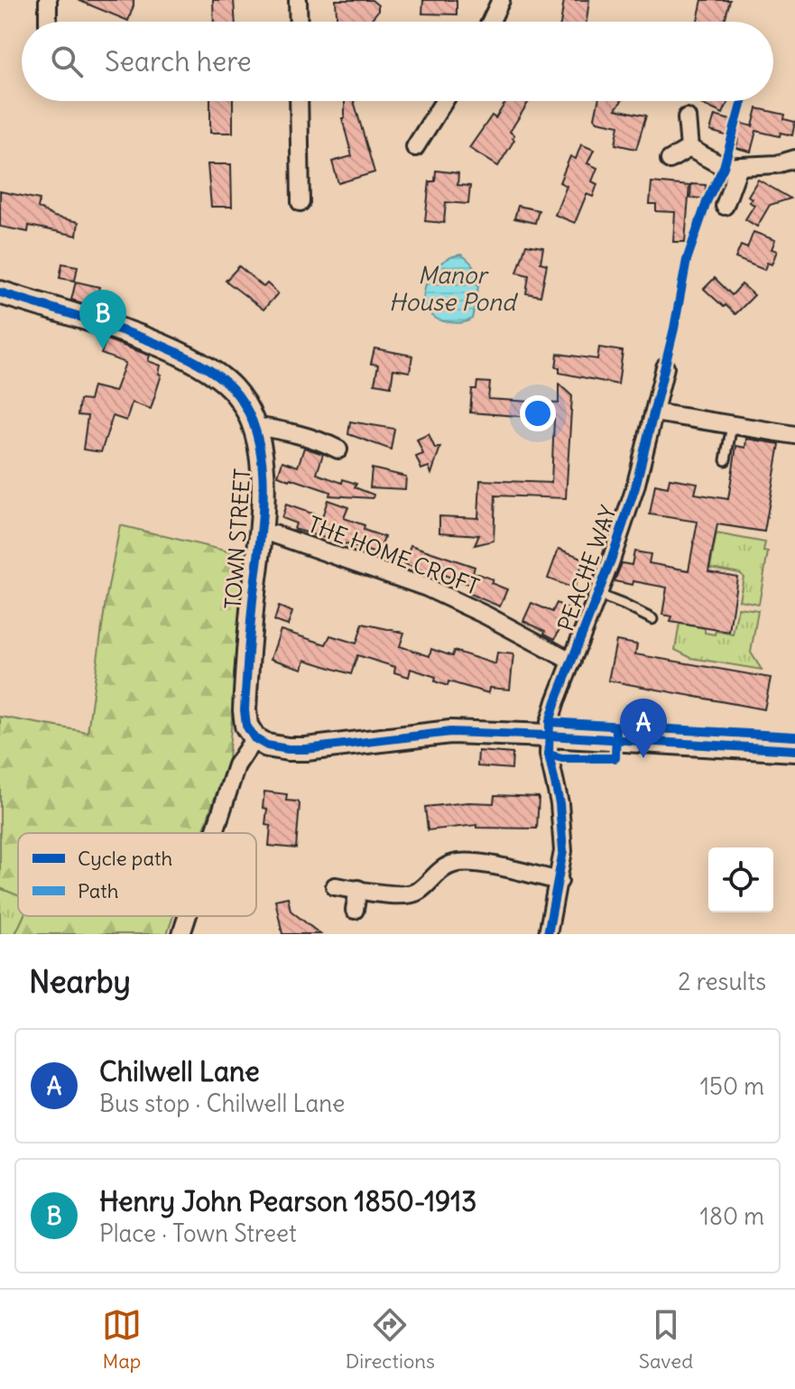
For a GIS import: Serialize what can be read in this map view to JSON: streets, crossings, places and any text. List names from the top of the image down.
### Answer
{
  "streets": {
    "street": ["TOWN STREET", "THE HOME CROFT", "PEACHE WAY"]
  },
  "crossings": [
    ["THE HOME CROFT", "PEACHE WAY"]
  ],
  "water": ["Manor House Pond"],
  "legend": ["Cycle path", "Path"],
  "page": {
    "search": "Search here",
    "pins": ["B", "A"],
    "heading": ["Nearby", "2 results"],
    "list": [
      {
        "mark": "A",
        "name": "Chilwell Lane",
        "note": "Bus stop · Chilwell Lane",
        "value": "150 m"
      },
      {
        "mark": "B",
        "name": "Henry John Pearson 1850-1913",
        "note": "Place · Town Street",
        "value": "180 m"
      }
    ],
    "nav": ["Map", "Directions", "Saved"]
  }
}
